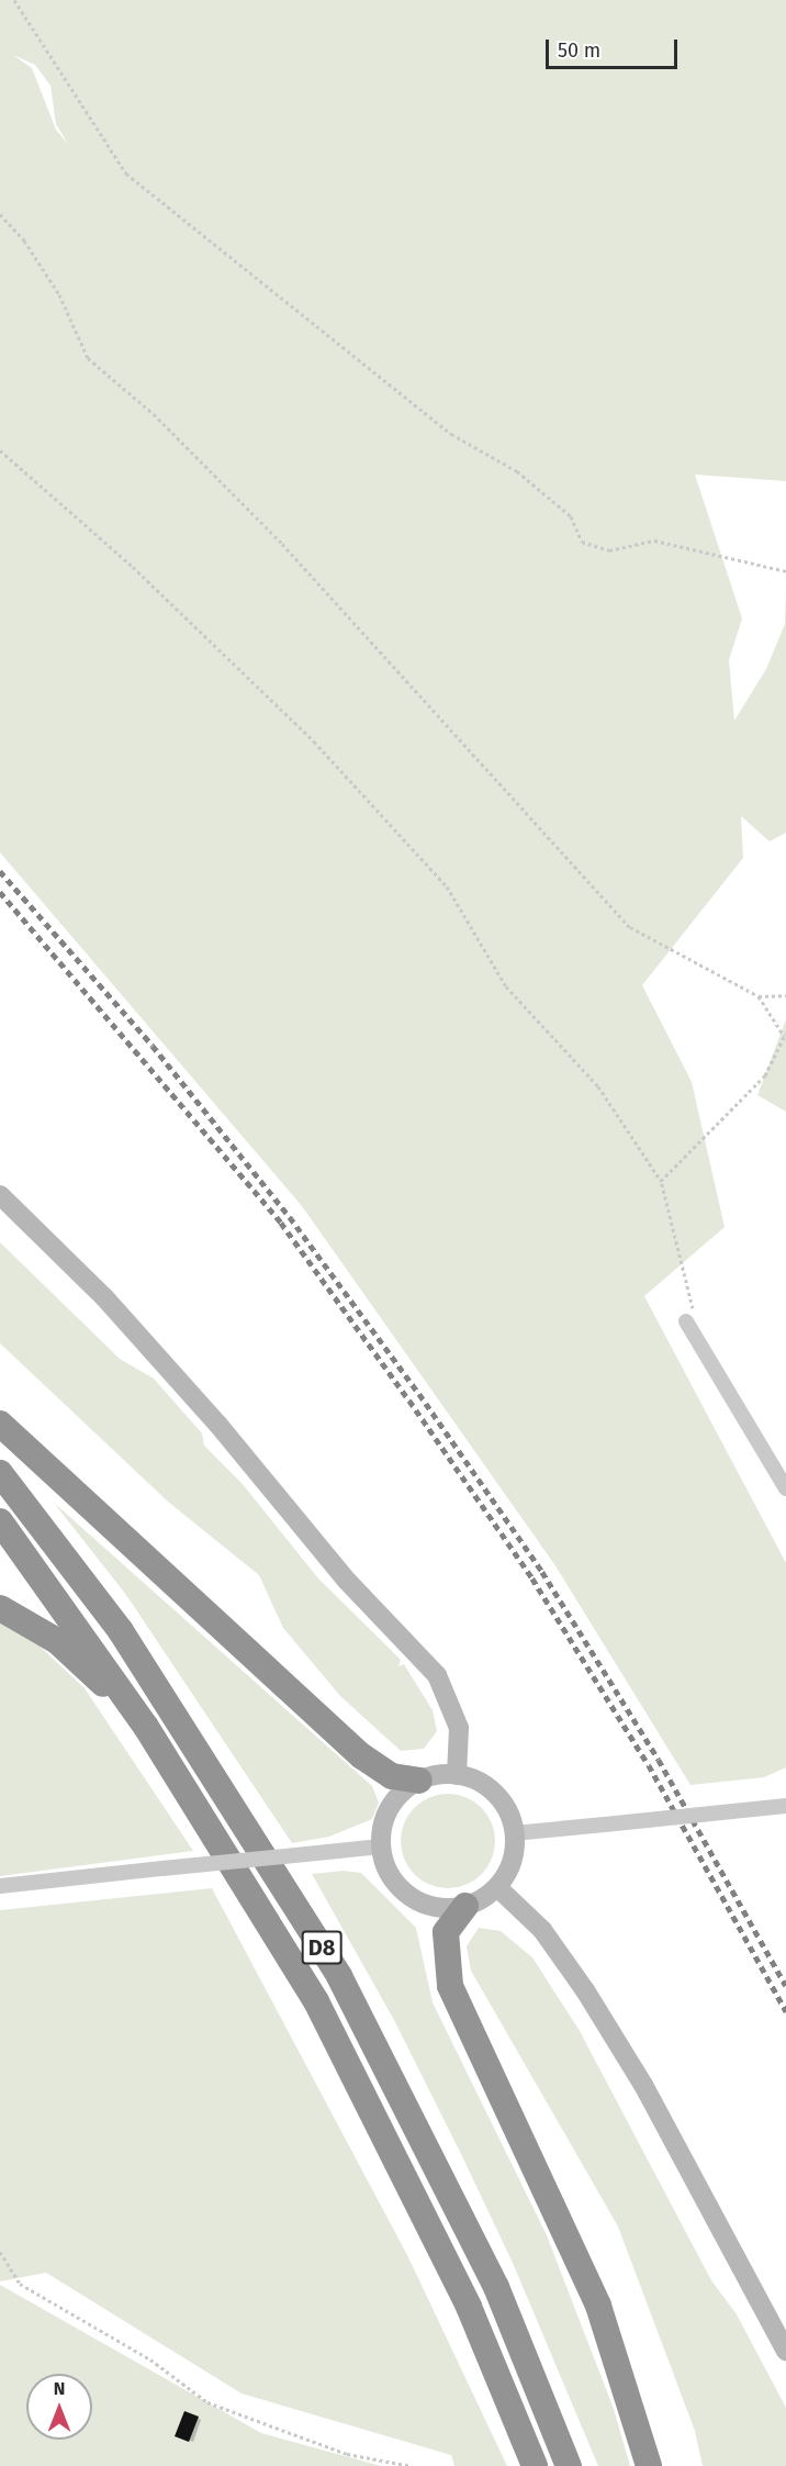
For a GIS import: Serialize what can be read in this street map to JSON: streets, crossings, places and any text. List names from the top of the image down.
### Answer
{
  "streets": {
    "highway": ["D8"]
  },
  "scale_bar": "50 m",
  "north": "top"
}
